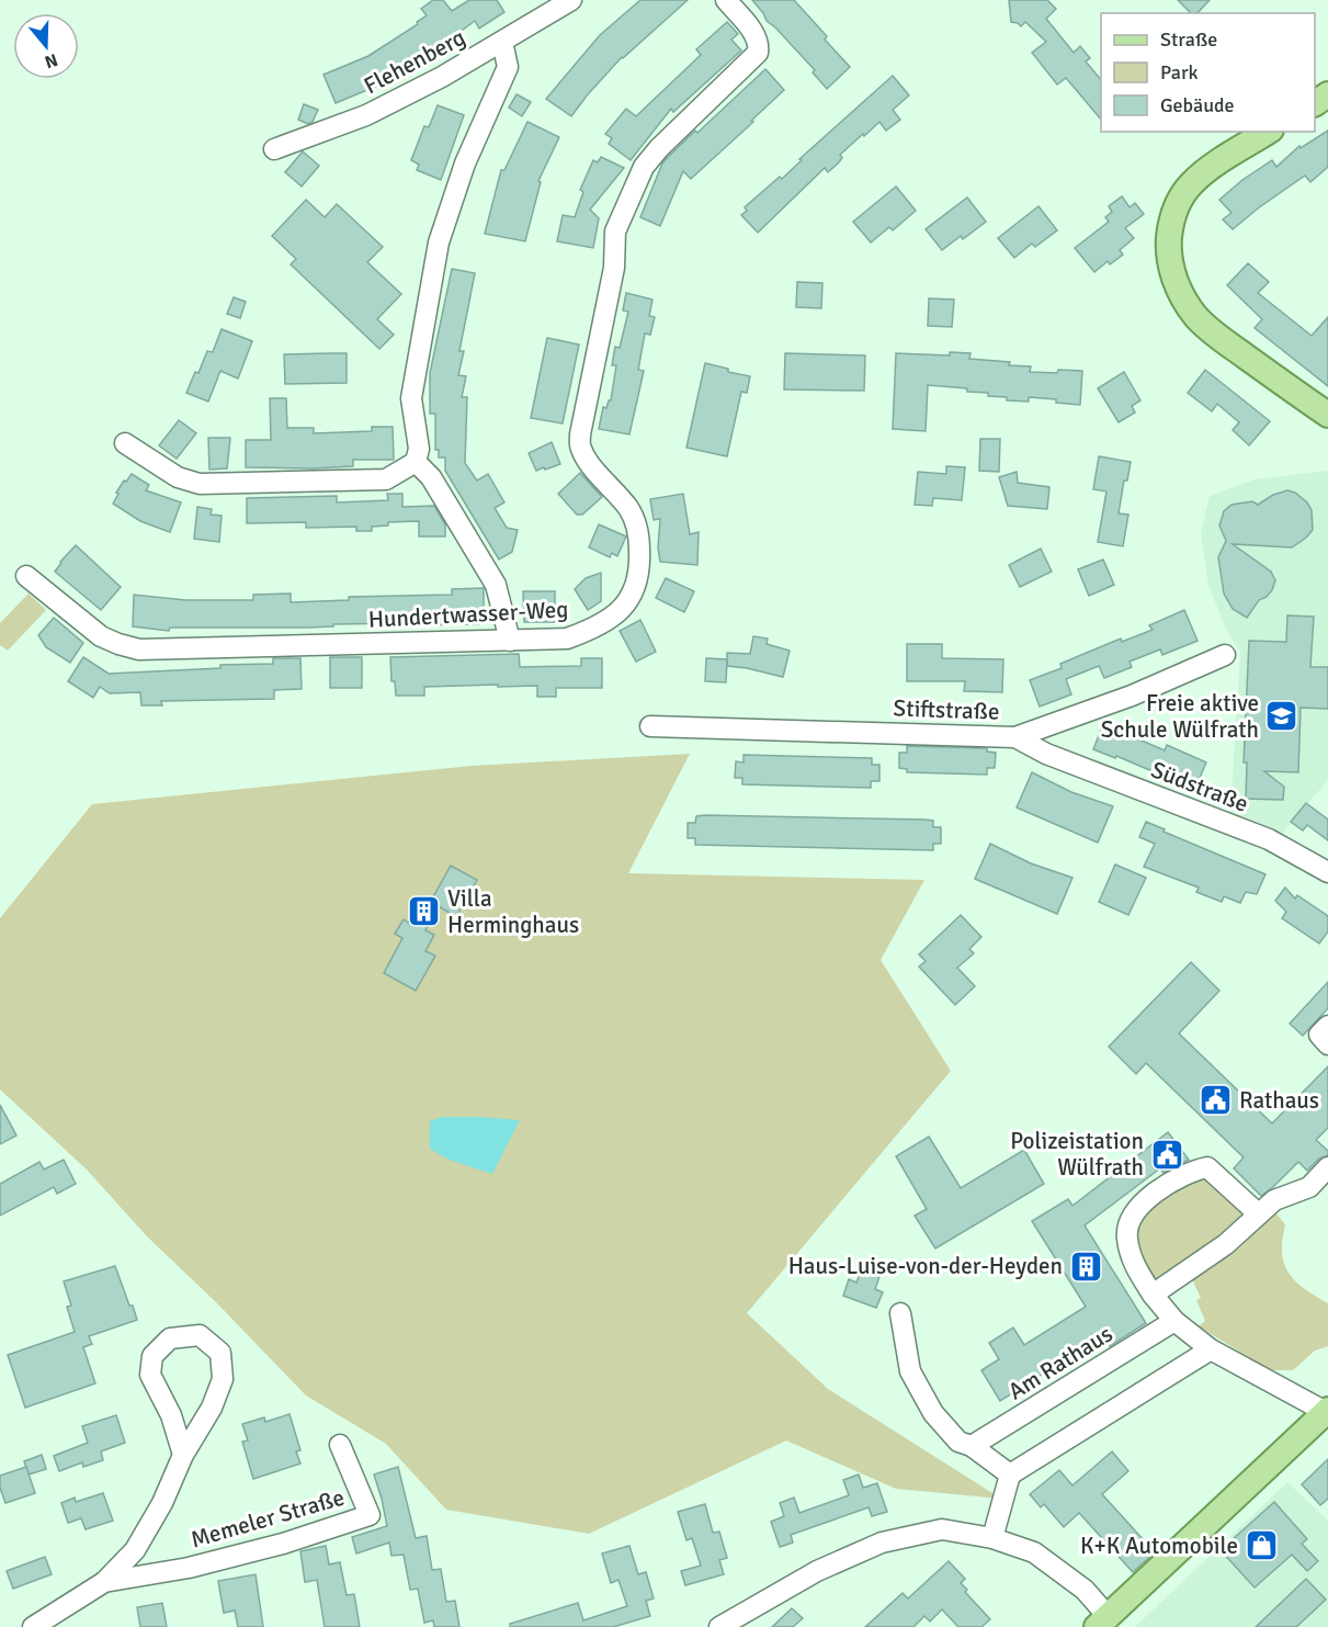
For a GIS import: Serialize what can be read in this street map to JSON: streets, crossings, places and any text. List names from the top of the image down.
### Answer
{
  "streets": {
    "street": [
      "Flehenberg",
      "Hundertwasser-Weg",
      "Stiftstraße",
      "Südstraße",
      "Am Rathaus",
      "Memeler Straße"
    ]
  },
  "crossings": [
    ["Stiftstraße", "Südstraße"]
  ],
  "places": {
    "school or university": ["Freie aktive Schule Wülfrath"],
    "building": ["Villa Herminghaus", "Haus-Luise-von-der-Heyden"],
    "public building": ["Rathaus", "Polizeistation Wülfrath"],
    "shop": ["K+K Automobile"]
  },
  "legend": ["Straße", "Park", "Gebäude"],
  "north": "bottom"
}
